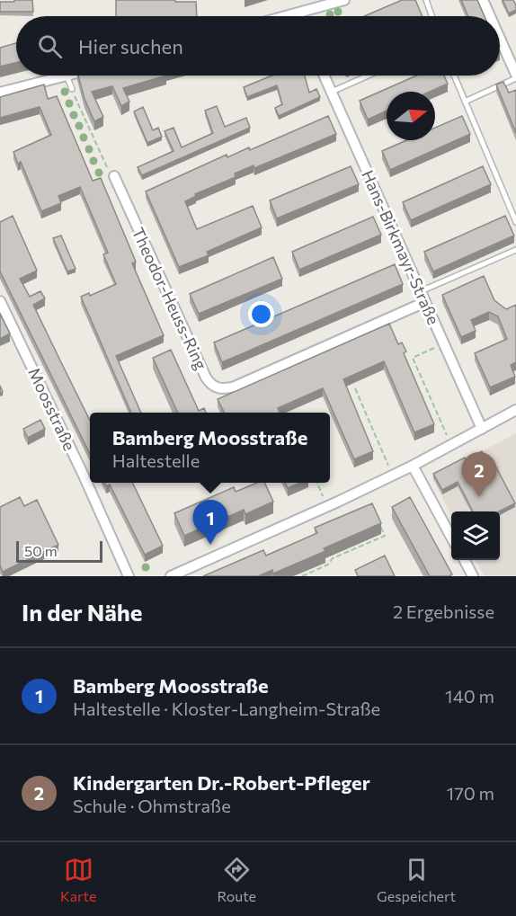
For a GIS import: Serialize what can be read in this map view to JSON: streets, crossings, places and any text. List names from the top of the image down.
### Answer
{
  "streets": {
    "street": ["Hans-Birkmayr-Straße", "Theodor-Heuss-Ring", "Moosstraße"]
  },
  "crossings": [
    ["Hans-Birkmayr-Straße", "Theodor-Heuss-Ring"]
  ],
  "scale_bar": "50 m",
  "north": "right",
  "page": {
    "search": "Hier suchen",
    "popup": ["Bamberg Moosstraße", "Haltestelle"],
    "pins": ["2", "1"],
    "scale": "50 m",
    "heading": ["In der Nähe", "2 Ergebnisse"],
    "list": [
      {
        "mark": "1",
        "name": "Bamberg Moosstraße",
        "note": "Haltestelle · Kloster-Langheim-Straße",
        "value": "140 m"
      },
      {
        "mark": "2",
        "name": "Kindergarten Dr.-Robert-Pfleger",
        "note": "Schule · Ohmstraße",
        "value": "170 m"
      }
    ],
    "nav": ["Karte", "Route", "Gespeichert"]
  }
}
